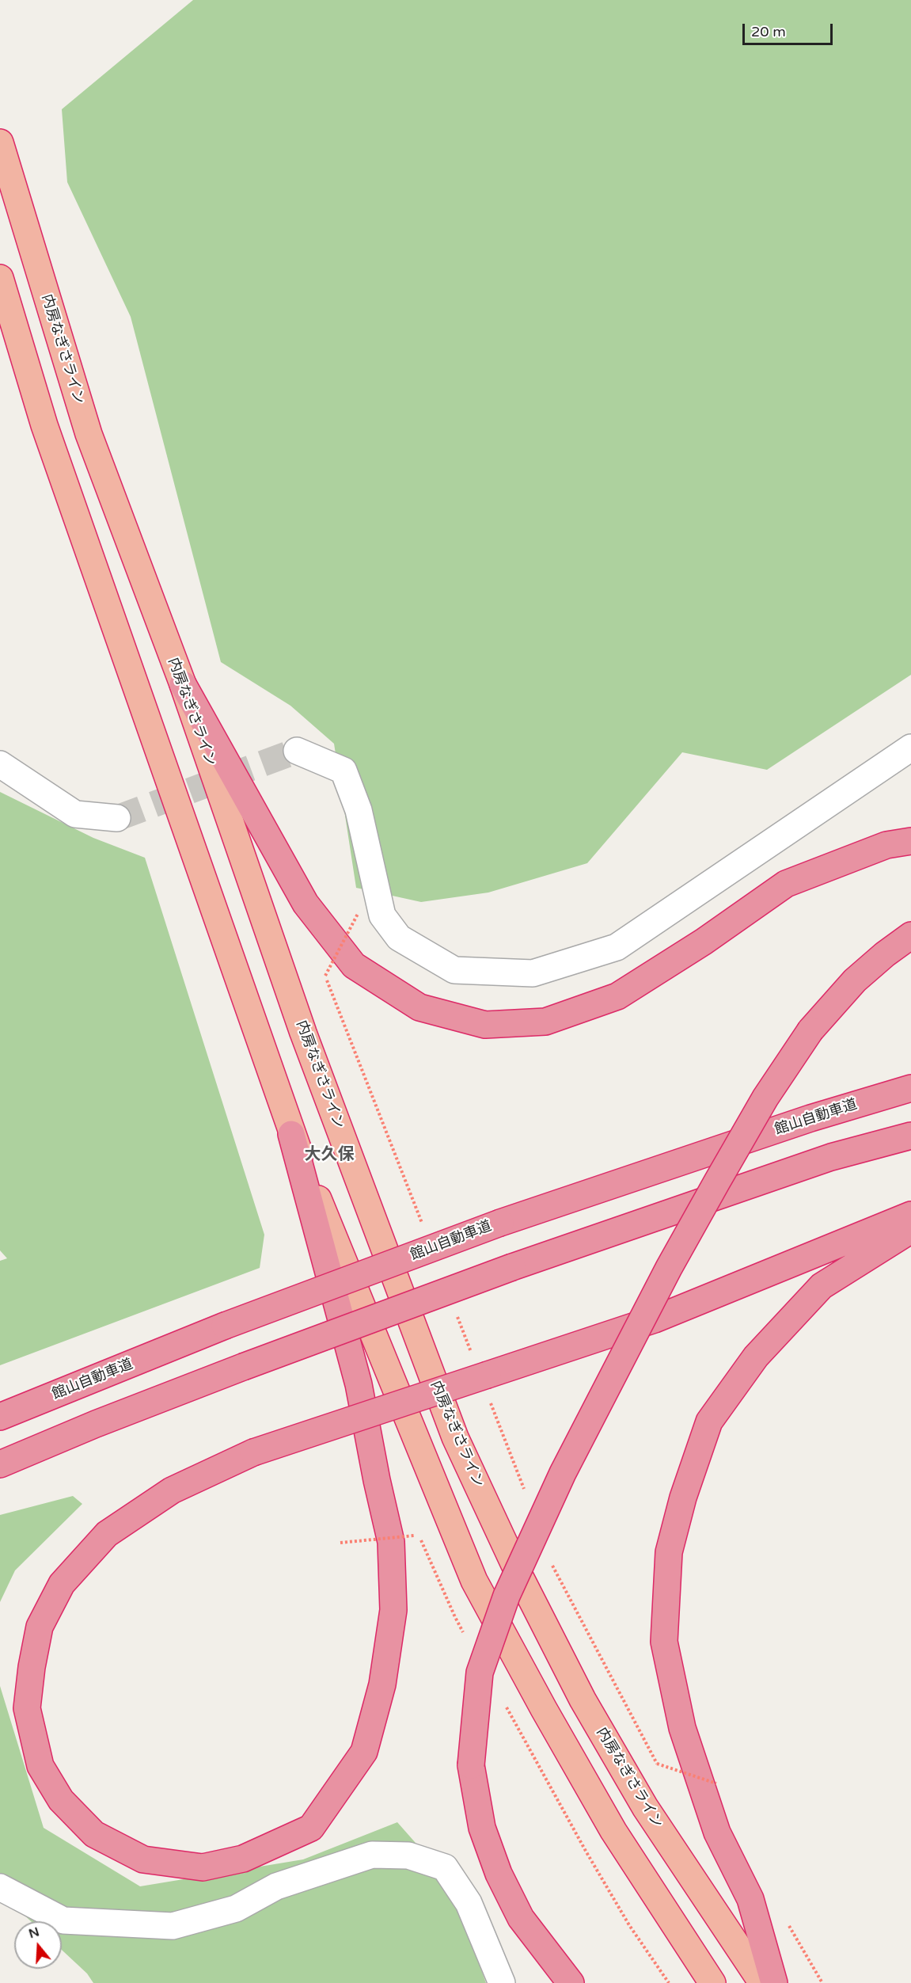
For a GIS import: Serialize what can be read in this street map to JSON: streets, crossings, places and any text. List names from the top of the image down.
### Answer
{
  "streets": {
    "highway": ["内房なぎさライン", "館山自動車道"]
  },
  "districts": ["大久保"],
  "scale_bar": "20 m",
  "north": "top"
}
